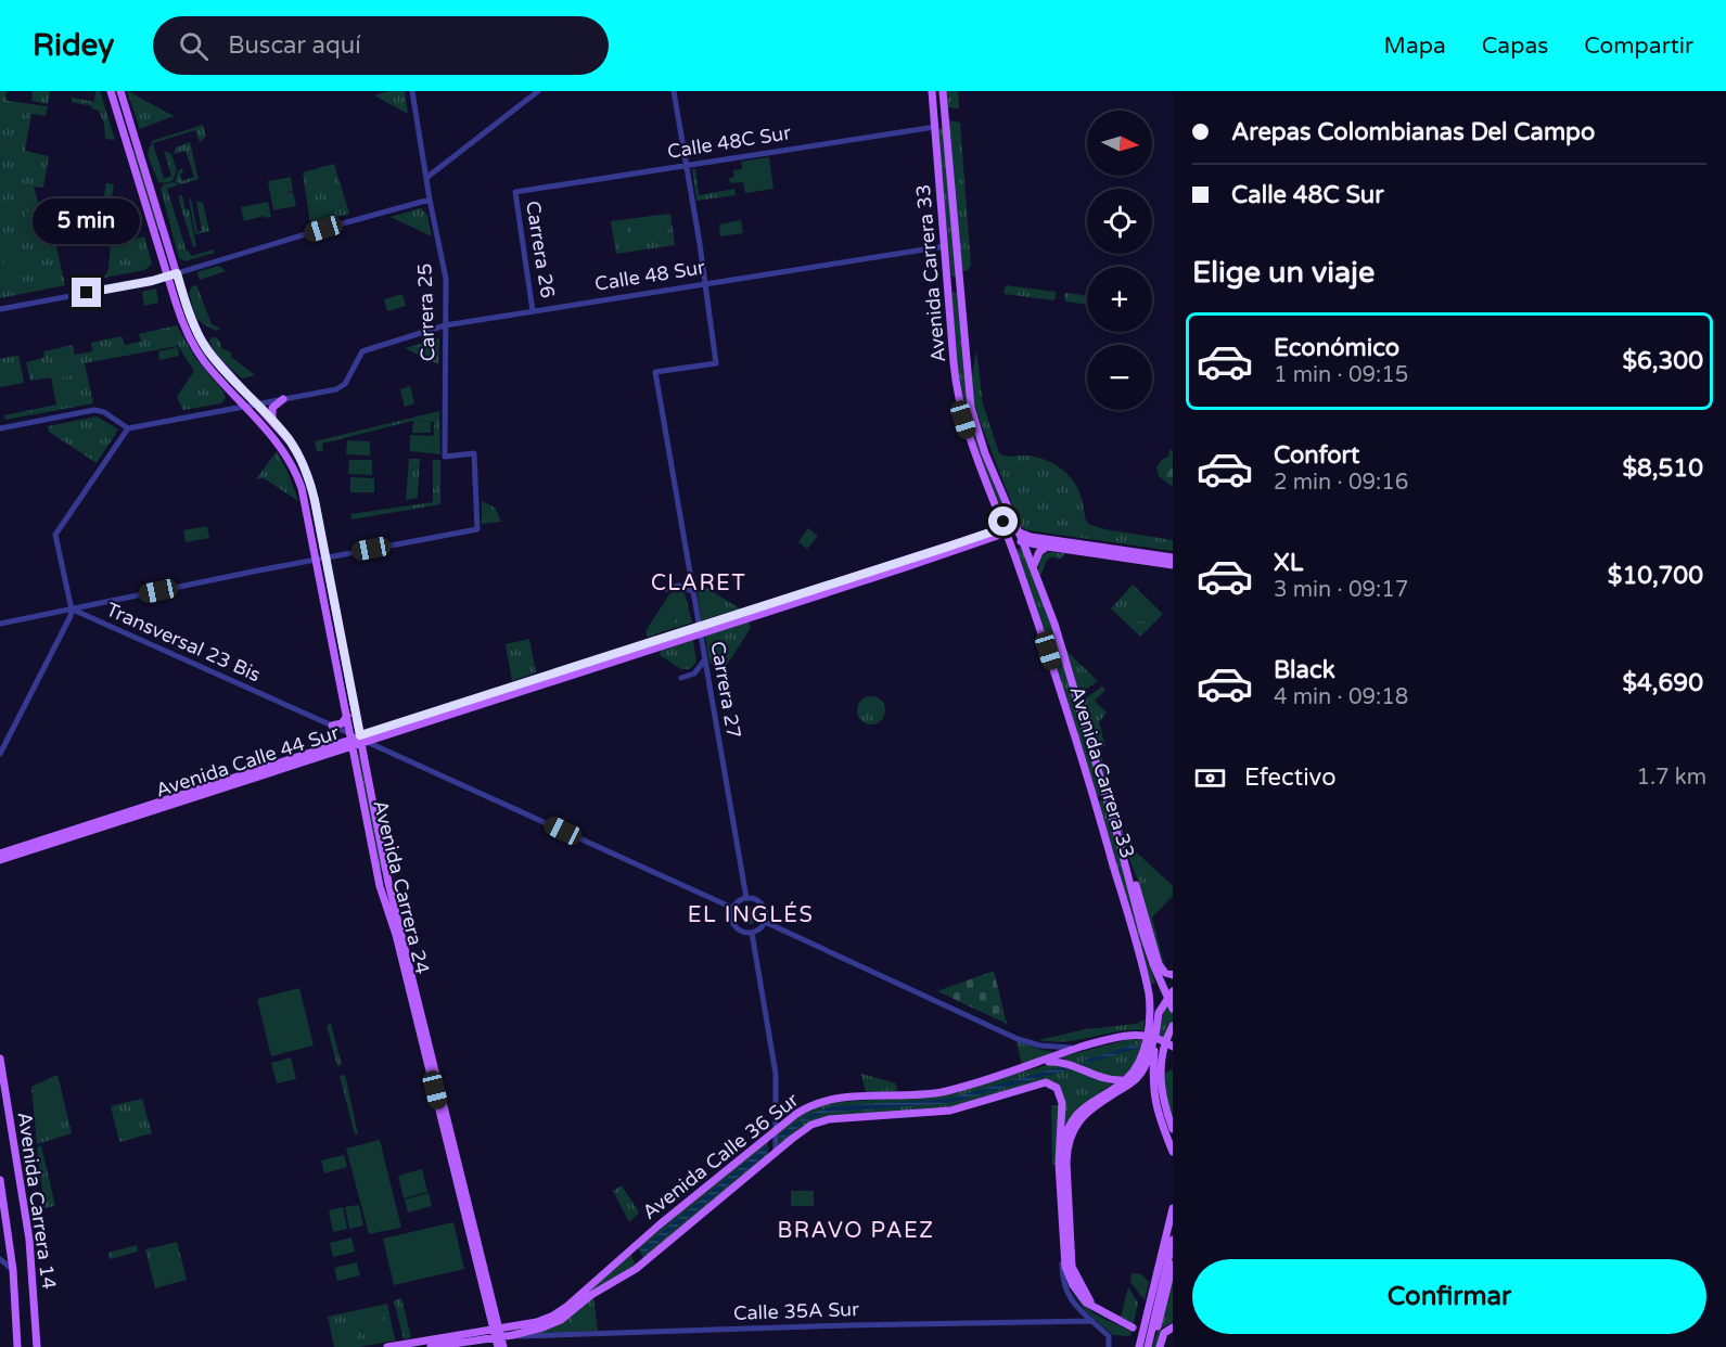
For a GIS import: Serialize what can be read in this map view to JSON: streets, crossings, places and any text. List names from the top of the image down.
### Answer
{
  "streets": {
    "main road": [
      "Avenida Carrera 33",
      "Avenida Calle 44 Sur",
      "Avenida Carrera 24",
      "Avenida Calle 36 Sur",
      "Avenida Carrera 14"
    ],
    "street": [
      "Calle 48C Sur",
      "Carrera 26",
      "Calle 48 Sur",
      "Carrera 25",
      "Transversal 23 Bis",
      "Carrera 27",
      "Calle 35A Sur"
    ]
  },
  "crossings": [
    ["Calle 48C Sur", "Carrera 26"],
    ["Calle 48C Sur", "Avenida Carrera 33"],
    ["Carrera 26", "Calle 48 Sur"],
    ["Avenida Carrera 33", "Calle 48 Sur"],
    ["Avenida Carrera 33", "Avenida Calle 44 Sur"],
    ["Calle 48 Sur", "Carrera 25"],
    ["Calle 48 Sur", "Carrera 27"],
    ["Carrera 25", "Avenida Carrera 24"],
    ["Transversal 23 Bis", "Carrera 27"],
    ["Transversal 23 Bis", "Avenida Calle 44 Sur"],
    ["Transversal 23 Bis", "Avenida Carrera 24"],
    ["Carrera 27", "Avenida Calle 44 Sur"],
    ["Avenida Calle 44 Sur", "Avenida Carrera 24"],
    ["Avenida Carrera 24", "Avenida Calle 36 Sur"],
    ["Avenida Carrera 24", "Calle 35A Sur"],
    ["Avenida Calle 36 Sur", "Calle 35A Sur"]
  ],
  "districts": ["CLARET", "EL INGLÉS", "BRAVO PAEZ"],
  "north": "right",
  "page": {
    "header": "Ridey",
    "search": "Buscar aquí",
    "nav": ["Mapa", "Capas", "Compartir"],
    "banner": ["Arepas Colombianas Del Campo", "Calle 48C Sur"],
    "map_buttons": ["+", "−"],
    "bubble": "5 min",
    "heading": "Elige un viaje",
    "list": [
      {
        "name": "Económico",
        "note": "1 min · 09:15",
        "value": "$6,300"
      },
      {
        "name": "Confort",
        "note": "2 min · 09:16",
        "value": "$8,510"
      },
      {
        "name": "XL",
        "note": "3 min · 09:17",
        "value": "$10,700"
      },
      {
        "name": "Black",
        "note": "4 min · 09:18",
        "value": "$4,690"
      }
    ],
    "pay": ["Efectivo", "1.7 km"],
    "buttons": "Confirmar"
  }
}
